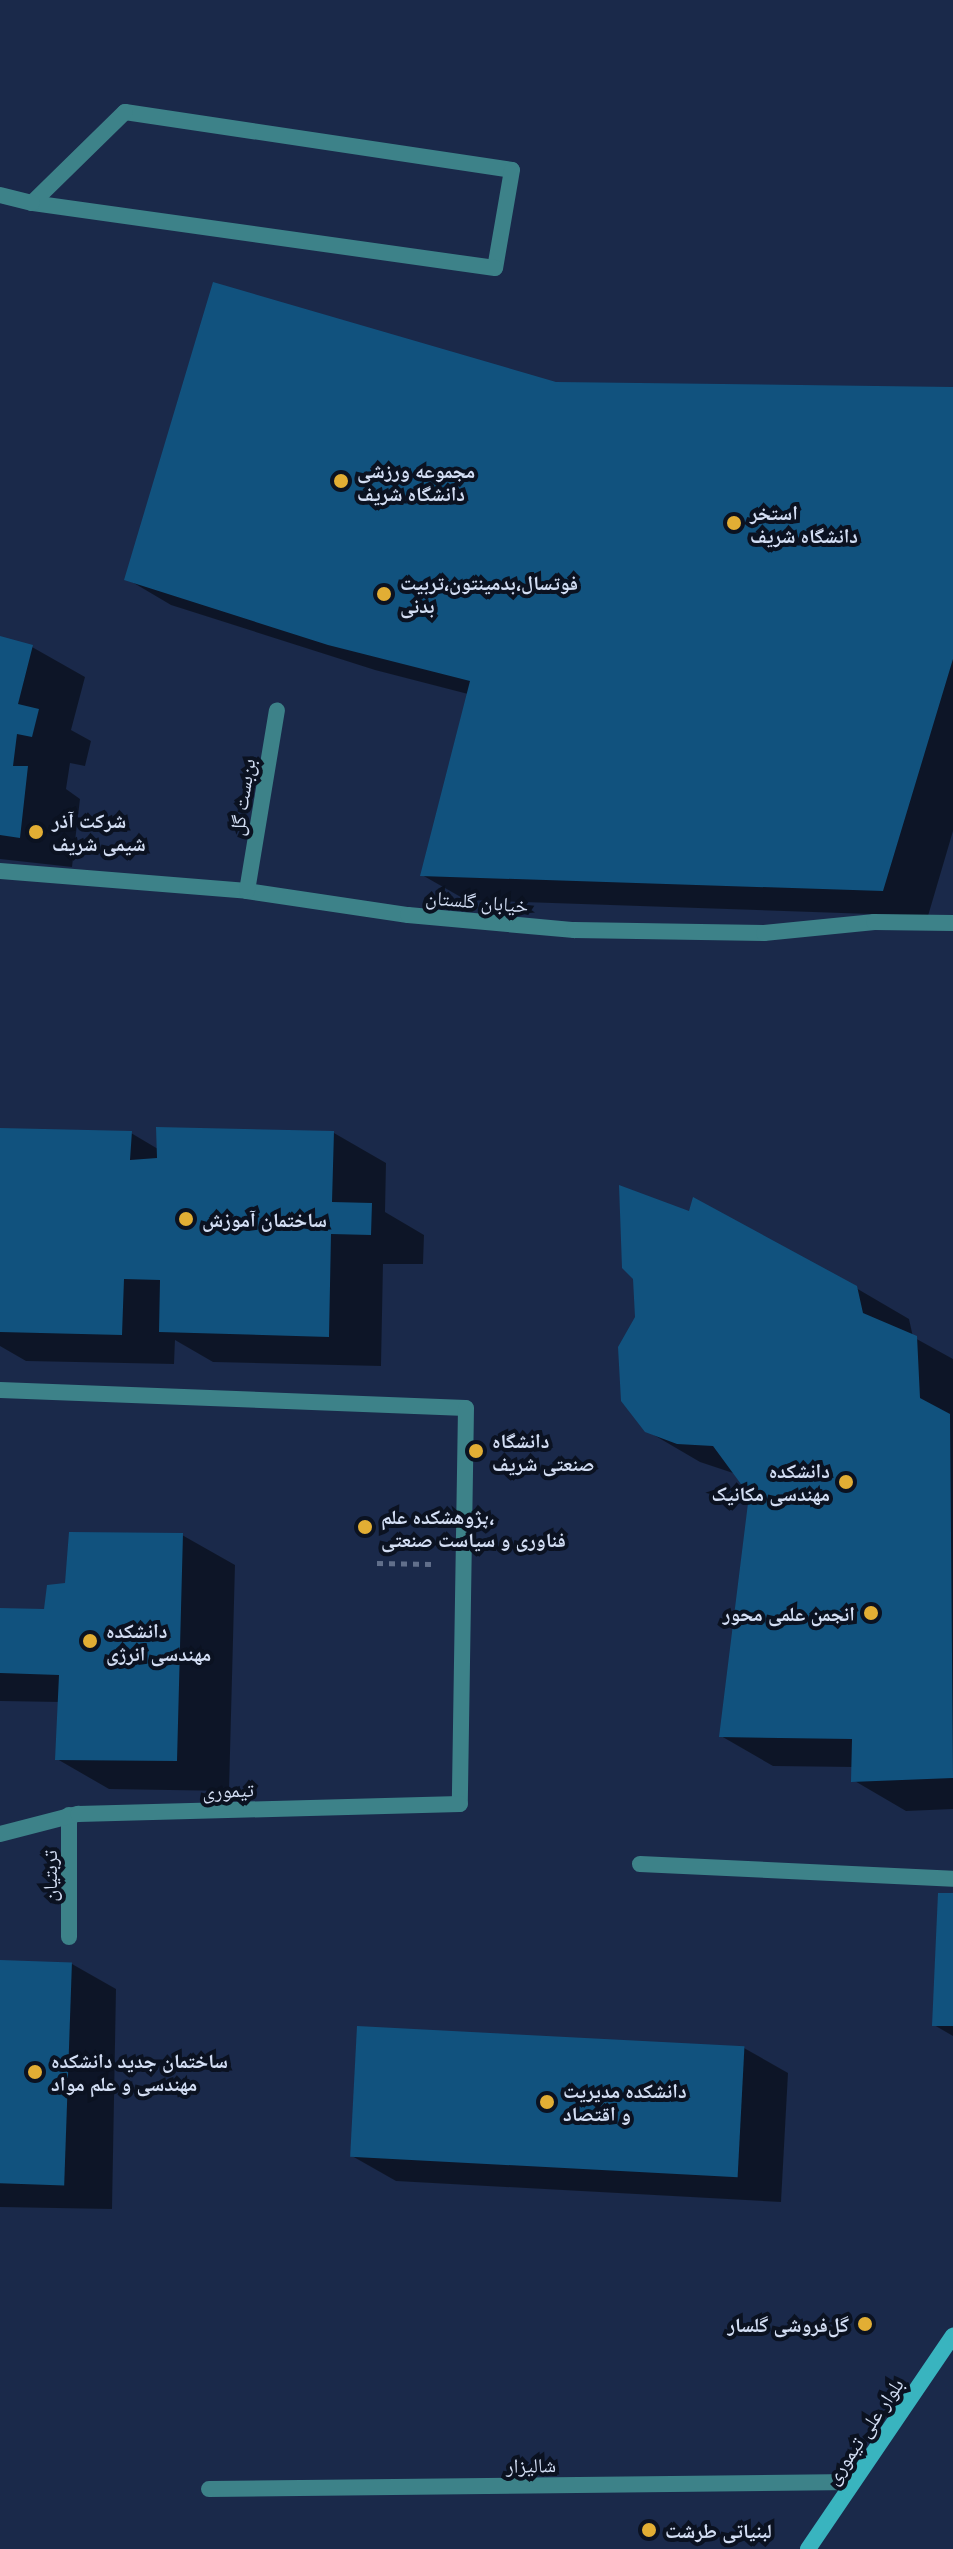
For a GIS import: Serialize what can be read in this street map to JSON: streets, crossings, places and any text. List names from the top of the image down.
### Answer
{
  "streets": {
    "main road": ["بلوار علی تیموری"],
    "street": [
      "بن‌‌بست گل",
      "خیابان گلستان",
      "تیموری",
      "تربتیان",
      "شالیزار"
    ]
  },
  "crossings": [
    ["بن‌‌بست گل", "خیابان گلستان"],
    ["تیموری", "تربتیان"],
    ["بلوار علی تیموری", "شالیزار"]
  ],
  "places": [
    "مجموعه ورزشی دانشگاه شریف",
    "استخر دانشگاه شریف",
    "فوتسال،بدمینتون،تربیت بدنی",
    "شرکت آذر شیمی شریف",
    "ساختمان آموزش",
    "دانشگاه صنعتی شریف",
    "دانشکده مهندسی مکانیک",
    "پژوهشکده علم، فناوری و سیاست صنعتی",
    "انجمن علمی محور",
    "دانشکده مهندسی انرژی",
    "ساختمان جدید دانشکده مهندسی و علم مواد",
    "دانشکده مدیریت و اقتصاد",
    "گل‌فروشی گلسار",
    "لبنیاتی طرشت"
  ]
}
